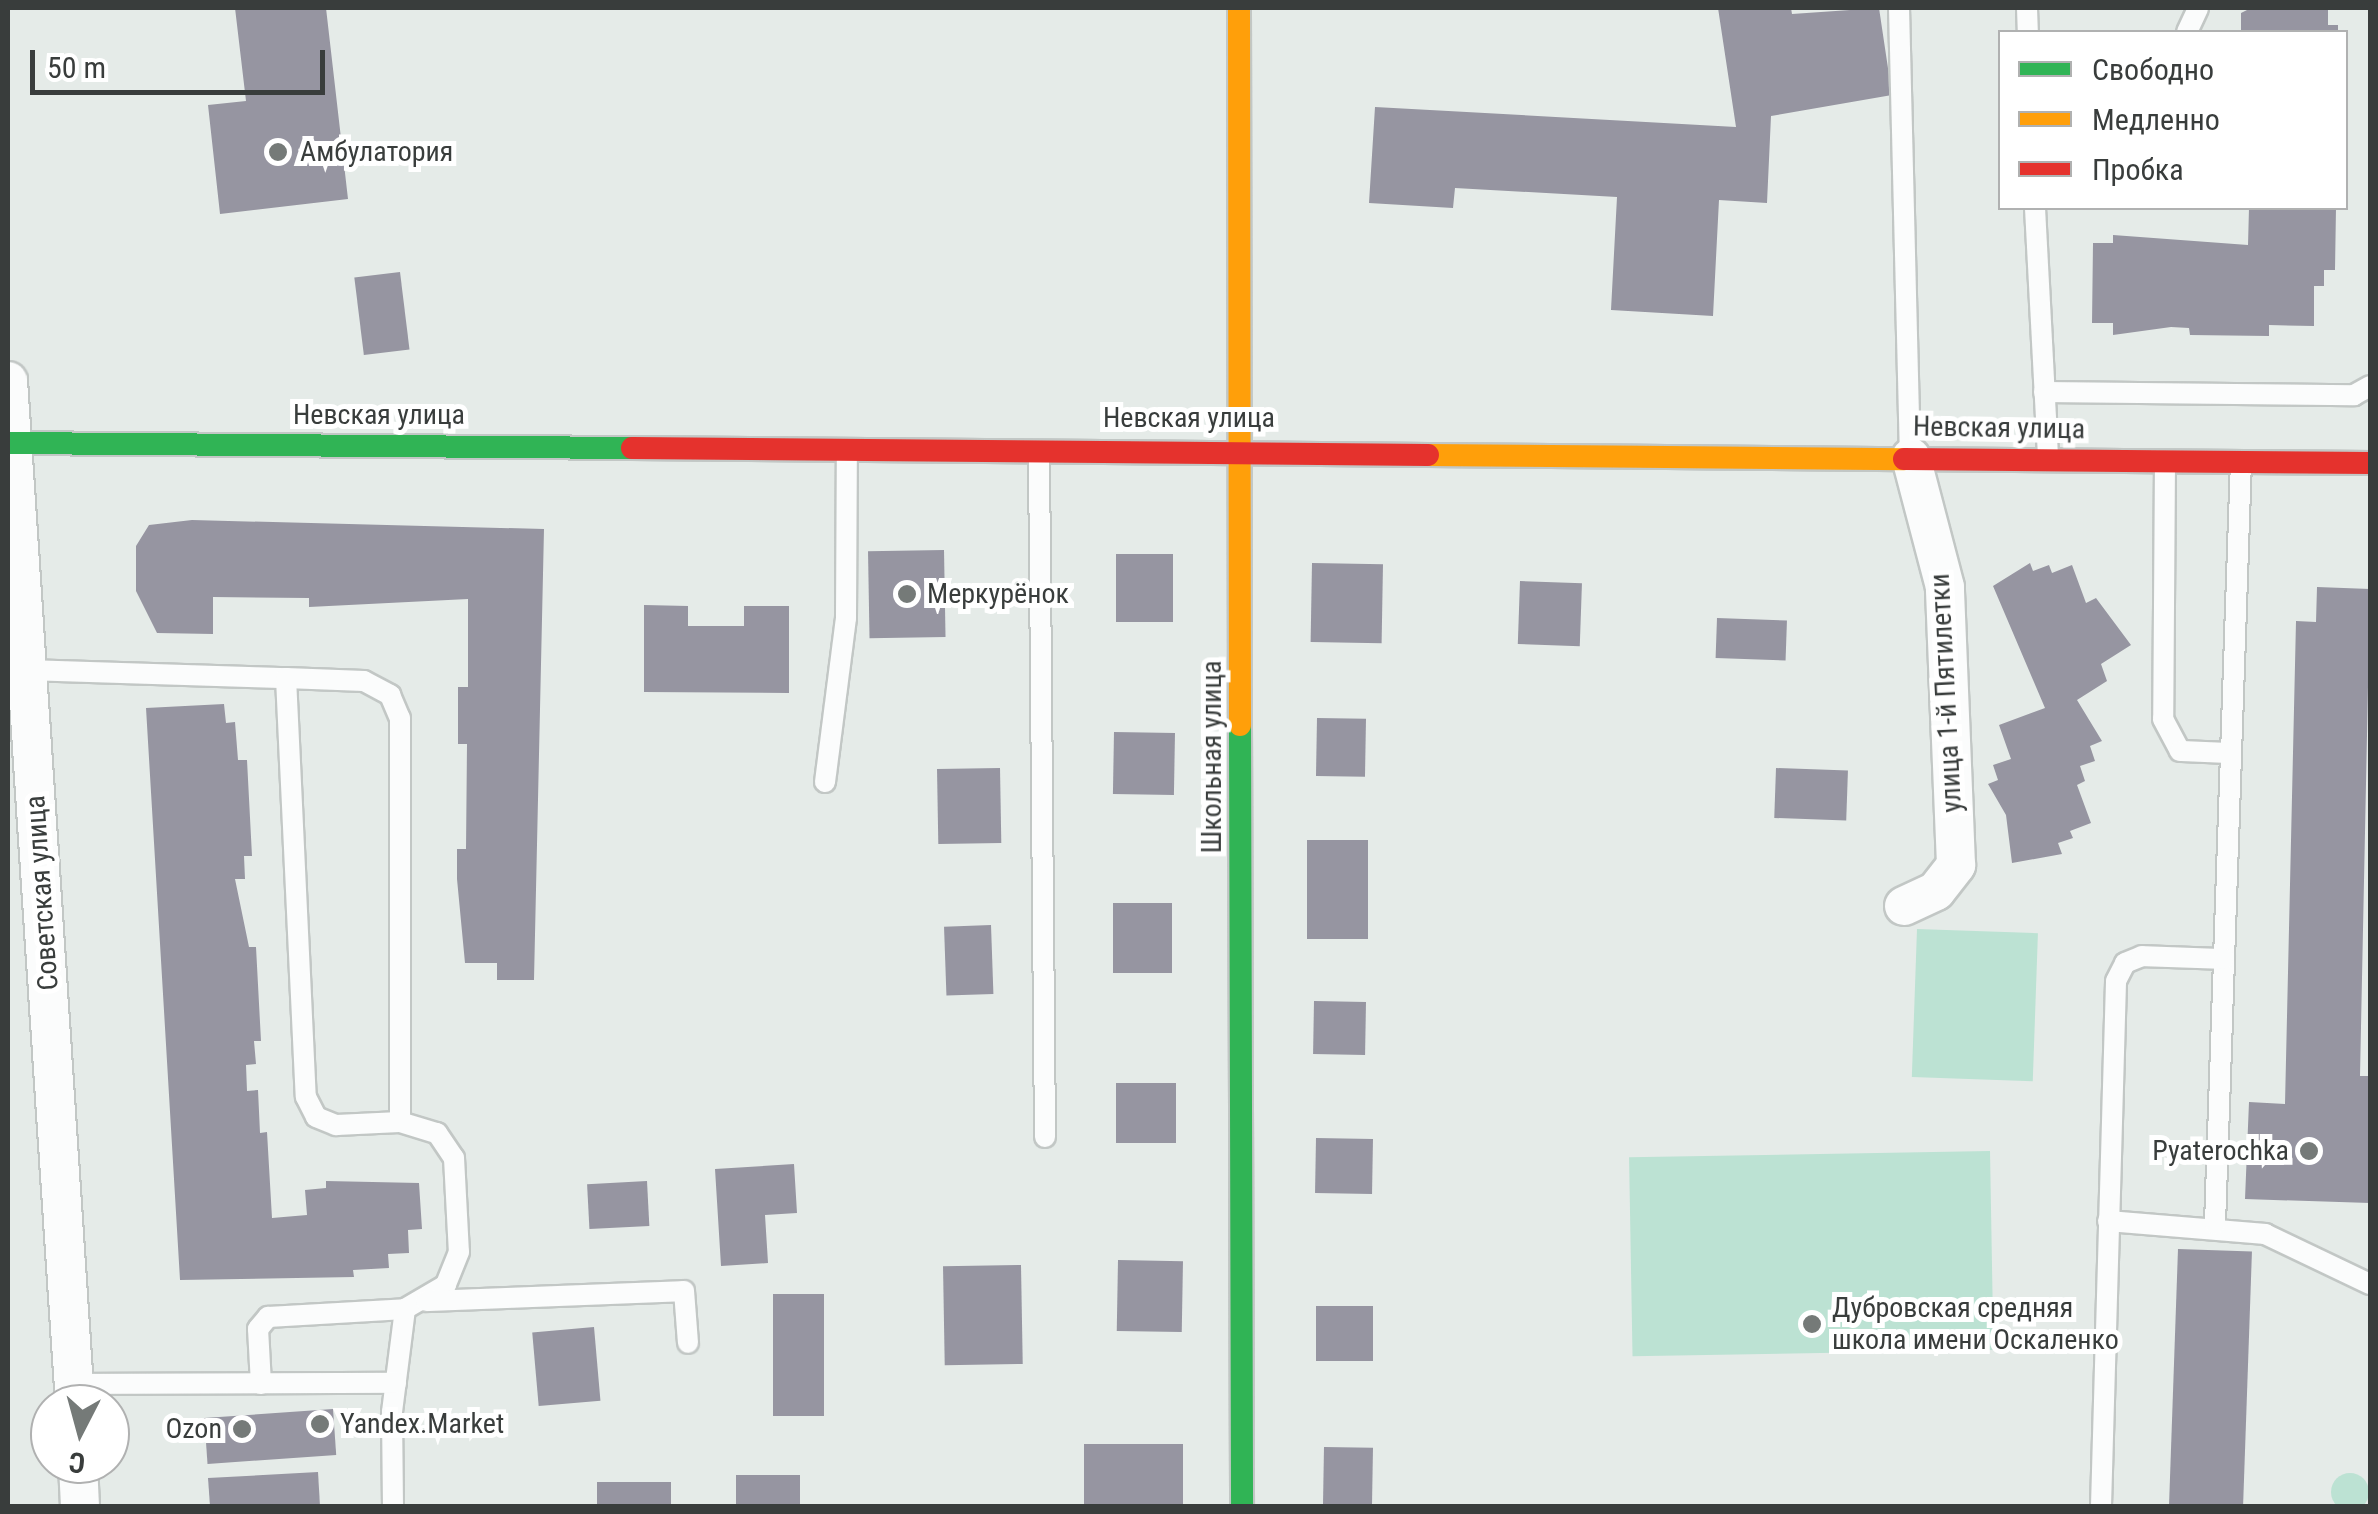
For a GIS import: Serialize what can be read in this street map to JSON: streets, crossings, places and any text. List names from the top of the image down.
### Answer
{
  "streets": {
    "street": [
      "Невская улица",
      "улица 1-й Пятилетки",
      "Школьная улица",
      "Советская улица"
    ]
  },
  "crossings": [
    ["Невская улица", "улица 1-й Пятилетки"],
    ["Невская улица", "Школьная улица"],
    ["Невская улица", "Советская улица"]
  ],
  "places": [
    "Амбулатория",
    "Меркурёнок",
    "Pyaterochka",
    "Дубровская средняя школа имени Оскаленко",
    "Yandex.Market",
    "Ozon"
  ],
  "legend": ["Свободно", "Медленно", "Пробка"],
  "scale_bar": "50 m",
  "north": "bottom"
}
